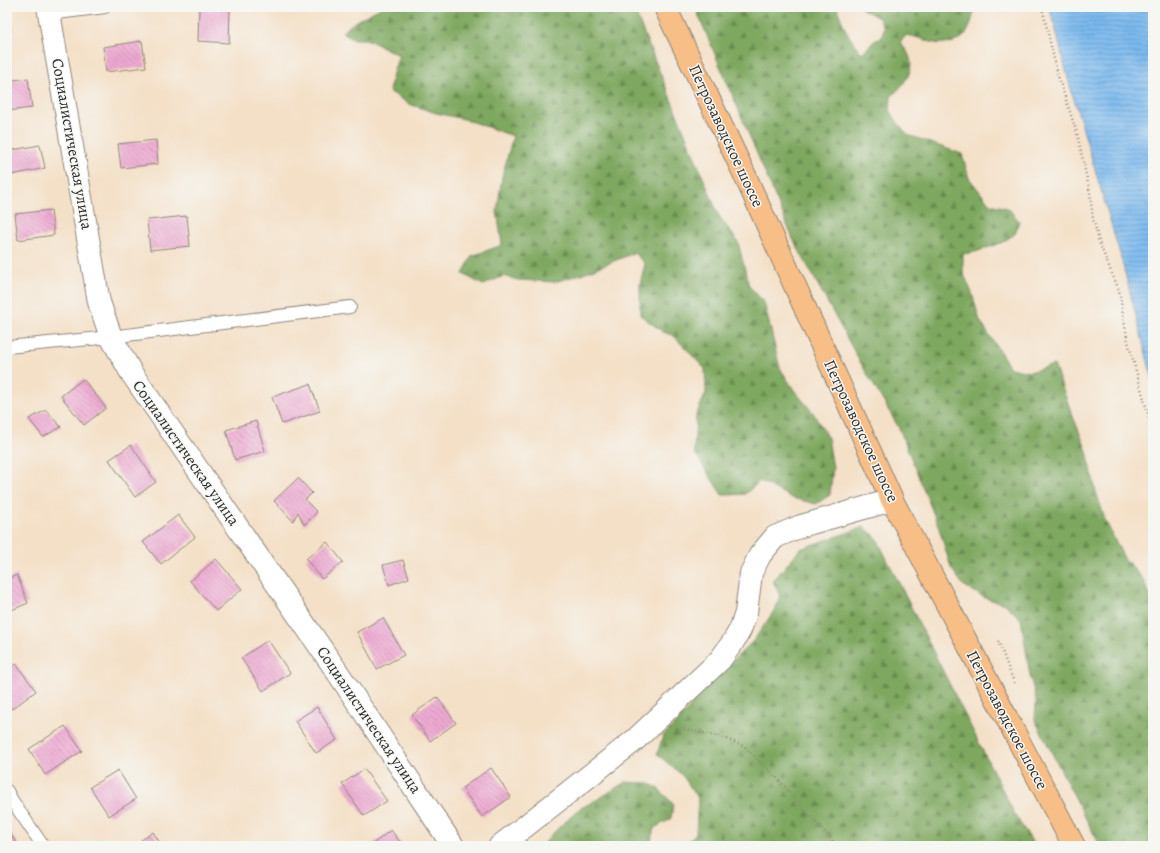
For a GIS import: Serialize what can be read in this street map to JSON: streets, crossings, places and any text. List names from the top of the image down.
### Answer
{
  "streets": {
    "main road": ["Петрозаводское шоссе"],
    "street": ["Социалистическая улица"]
  }
}
